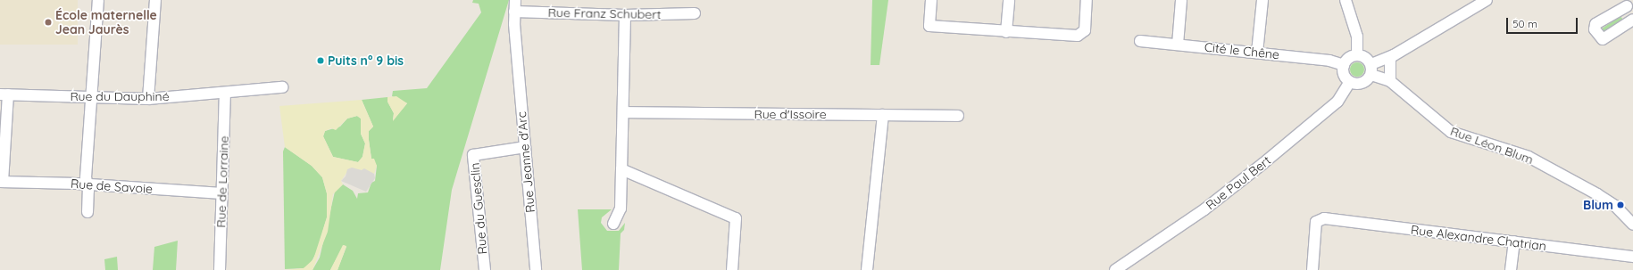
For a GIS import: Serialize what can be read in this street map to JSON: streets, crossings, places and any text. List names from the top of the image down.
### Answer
{
  "streets": {
    "street": [
      "Rue Franz Schubert",
      "Cité le Chêne",
      "Rue du Dauphiné",
      "Rue d'Issoire",
      "Rue Léon Blum",
      "Rue Jeanne d'Arc",
      "Rue de Lorraine",
      "Rue Paul Bert",
      "Rue de Savoie",
      "Rue du Guesclin",
      "Rue Alexandre Chatrian"
    ]
  },
  "crossings": [
    ["Rue Franz Schubert", "Rue Jeanne d'Arc"],
    ["Cité le Chêne", "Rue Paul Bert"],
    ["Rue du Dauphiné", "Rue de Lorraine"],
    ["Rue Jeanne d'Arc", "Rue du Guesclin"],
    ["Rue de Lorraine", "Rue de Savoie"]
  ],
  "places": ["École maternelle Jean Jaurès", "Puits n° 9 bis", "Blum"],
  "scale_bar": "50 m"
}
